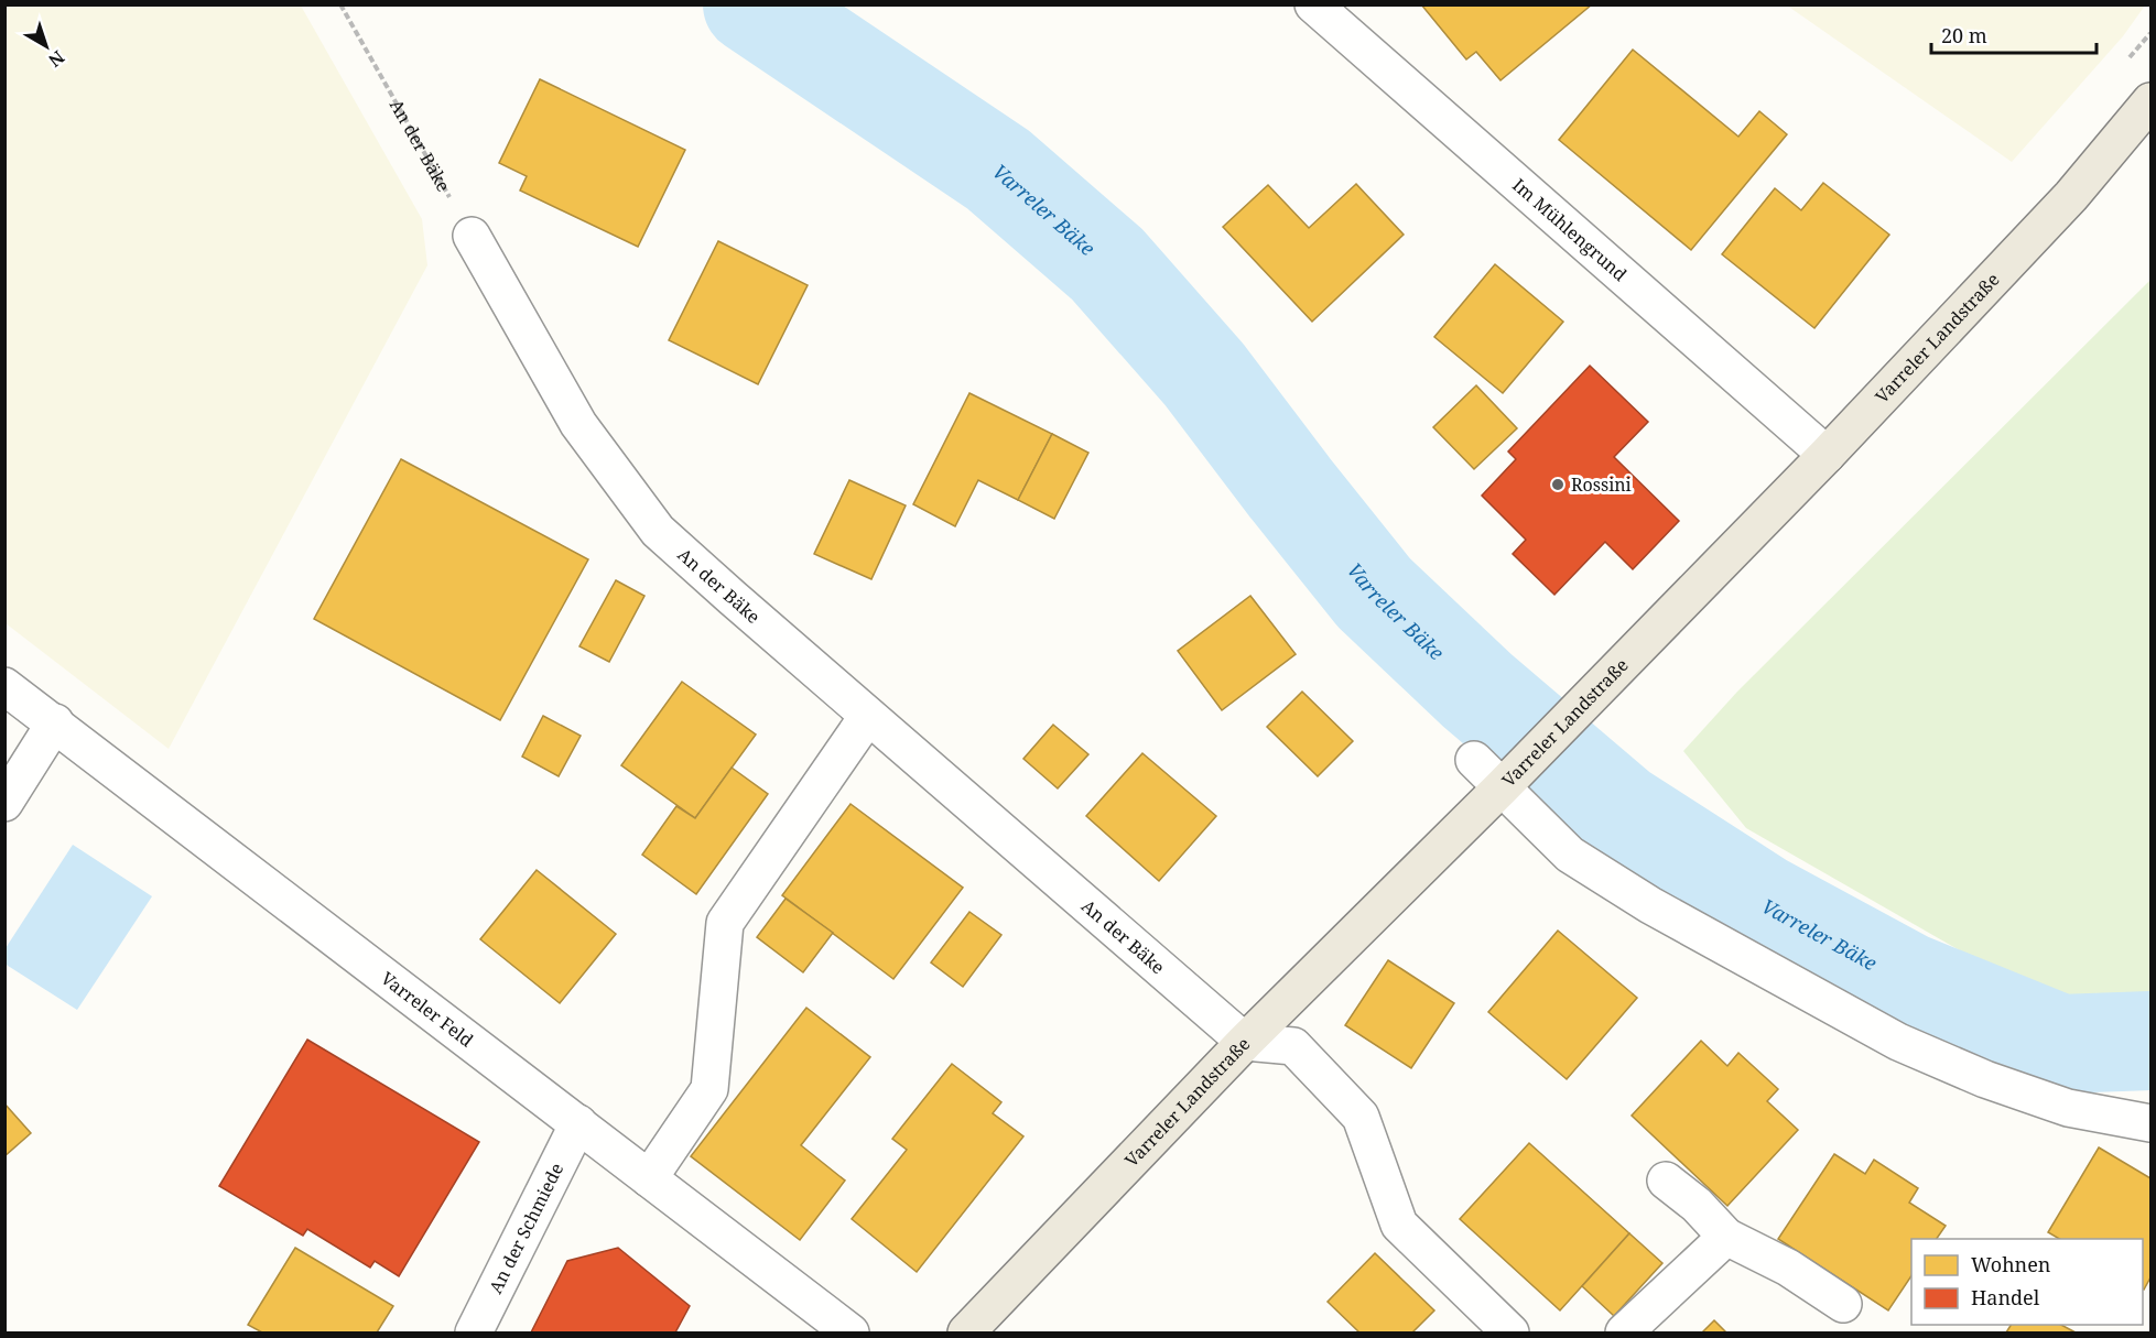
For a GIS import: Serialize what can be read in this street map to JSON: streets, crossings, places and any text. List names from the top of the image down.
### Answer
{
  "streets": {
    "main road": ["Varreler Landstraße"],
    "street": [
      "An der Bäke",
      "Im Mühlengrund",
      "Varreler Feld",
      "An der Schmiede"
    ]
  },
  "crossings": [
    ["An der Bäke", "Varreler Landstraße"],
    ["Im Mühlengrund", "Varreler Landstraße"],
    ["Varreler Feld", "An der Schmiede"]
  ],
  "water": ["Varreler Bäke"],
  "places": ["Rossini"],
  "legend": ["Wohnen", "Handel"],
  "scale_bar": "20 m",
  "north": "bottom right"
}
